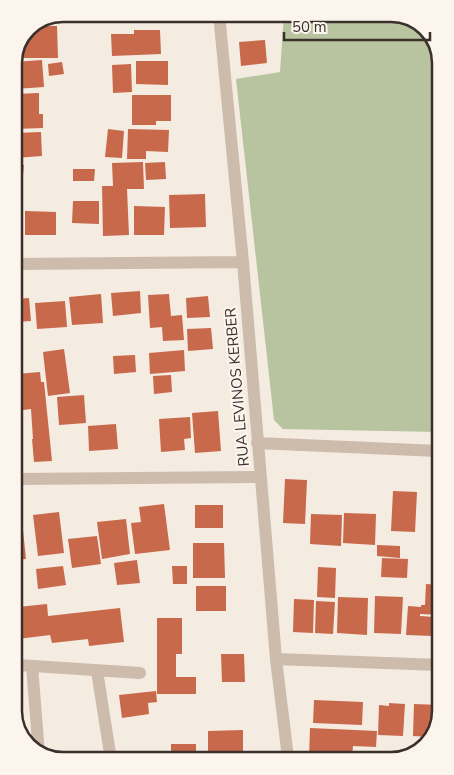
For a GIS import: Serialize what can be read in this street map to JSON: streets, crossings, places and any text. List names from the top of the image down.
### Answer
{
  "streets": {
    "street": ["RUA LEVINOS KERBER"]
  },
  "scale_bar": "50 m"
}
